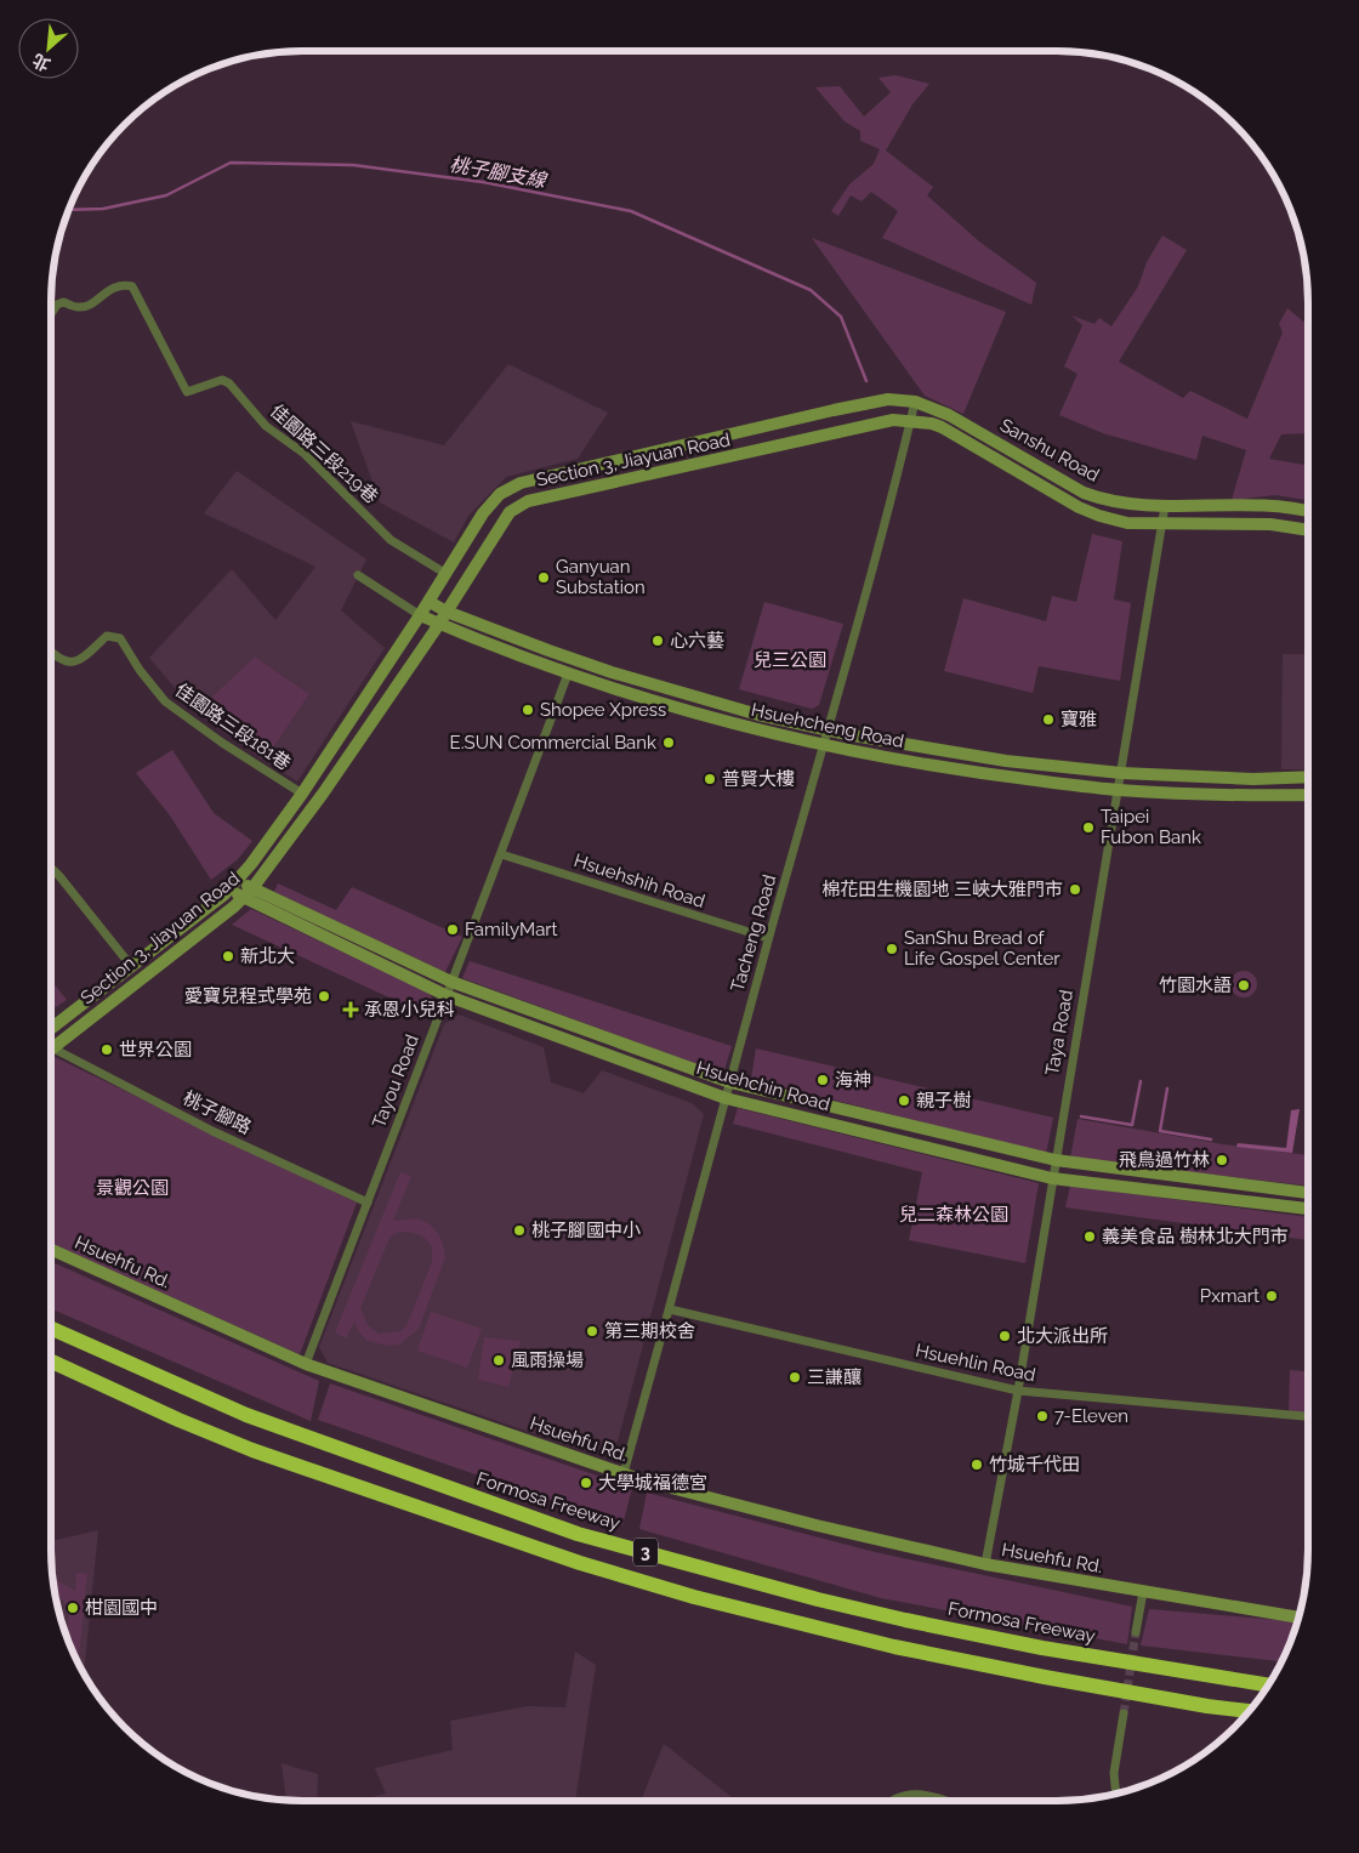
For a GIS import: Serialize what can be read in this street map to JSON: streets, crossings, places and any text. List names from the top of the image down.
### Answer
{
  "streets": {
    "highway": ["Formosa Freeway", "3"],
    "street": [
      "Sanshu Road",
      "佳園路三段219巷",
      "Section 3, Jiayuan Road",
      "Hsuehcheng Road",
      "佳園路三段181巷",
      "Hsuehshih Road",
      "Tacheng Road",
      "Taya Road",
      "Tayou Road",
      "Hsuehchin Road",
      "桃子腳路",
      "Hsuehfu Rd.",
      "Hsuehlin Road"
    ]
  },
  "crossings": [
    ["Sanshu Road", "Section 3, Jiayuan Road"],
    ["Sanshu Road", "Tacheng Road"],
    ["Sanshu Road", "Taya Road"],
    ["佳園路三段219巷", "Section 3, Jiayuan Road"],
    ["Section 3, Jiayuan Road", "Hsuehcheng Road"],
    ["Section 3, Jiayuan Road", "佳園路三段181巷"],
    ["Section 3, Jiayuan Road", "Tacheng Road"],
    ["Section 3, Jiayuan Road", "Taya Road"],
    ["Section 3, Jiayuan Road", "Hsuehchin Road"],
    ["Section 3, Jiayuan Road", "桃子腳路"],
    ["Hsuehcheng Road", "Tacheng Road"],
    ["Hsuehcheng Road", "Taya Road"],
    ["Hsuehcheng Road", "Tayou Road"],
    ["Hsuehshih Road", "Tacheng Road"],
    ["Hsuehshih Road", "Tayou Road"],
    ["Tacheng Road", "Hsuehchin Road"],
    ["Tacheng Road", "Hsuehfu Rd."],
    ["Tacheng Road", "Hsuehlin Road"],
    ["Taya Road", "Hsuehchin Road"],
    ["Taya Road", "Hsuehfu Rd."],
    ["Taya Road", "Hsuehlin Road"],
    ["Tayou Road", "Hsuehchin Road"],
    ["Tayou Road", "桃子腳路"],
    ["Tayou Road", "Hsuehfu Rd."]
  ],
  "water": ["桃子腳支線"],
  "parks": ["兒三公園", "景觀公園", "兒二森林公園"],
  "places": {
    "other": [
      "Ganyuan Substation",
      "心六藝",
      "Shopee Xpress",
      "寶雅",
      "E.SUN Commercial Bank",
      "普賢大樓",
      "Taipei Fubon Bank",
      "棉花田生機園地 三峽大雅門市",
      "FamilyMart",
      "SanShu Bread of Life Gospel Center",
      "新北大",
      "竹園水語",
      "愛寶兒程式學苑",
      "世界公園",
      "海神",
      "親子樹",
      "飛鳥過竹林",
      "桃子腳國中小",
      "義美食品 樹林北大門市",
      "Pxmart",
      "第三期校舍",
      "北大派出所",
      "風雨操場",
      "三謙釀",
      "7-Eleven",
      "竹城千代田",
      "大學城福德宮",
      "柑園國中"
    ],
    "health": ["承恩小兒科"]
  },
  "north": "bottom left"
}
